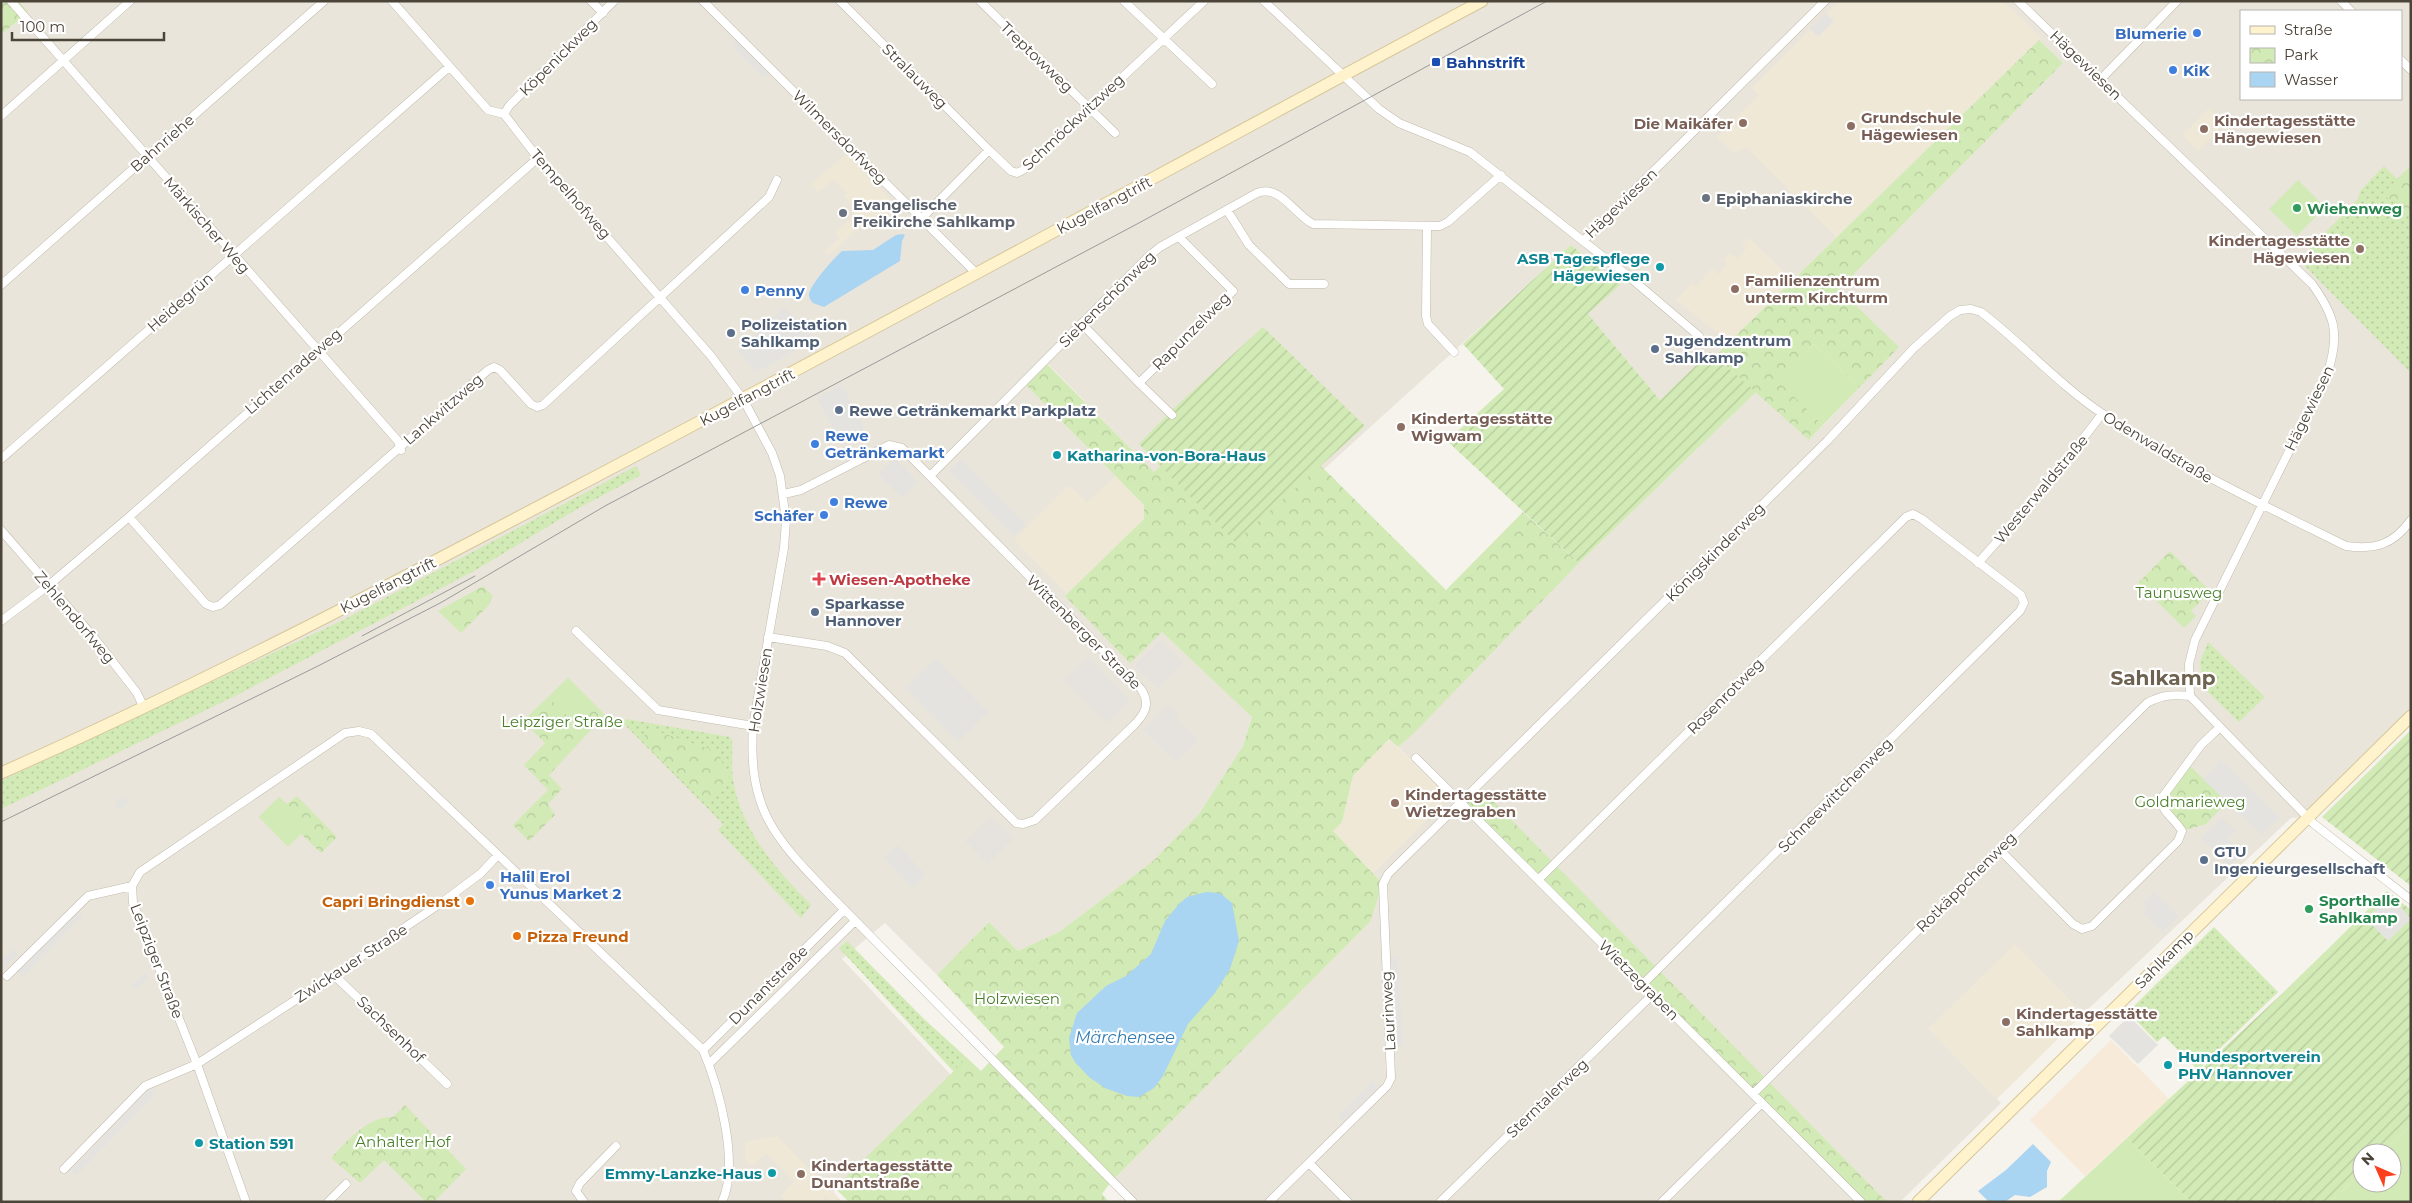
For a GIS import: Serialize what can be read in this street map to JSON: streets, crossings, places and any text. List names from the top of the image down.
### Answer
{
  "streets": {
    "street": [
      "Köpenickweg",
      "Treptowweg",
      "Hägewiesen",
      "Stralauweg",
      "Schmöckwitzweg",
      "Wilmersdorfweg",
      "Bahnriehe",
      "Tempelhofweg",
      "Kugelfangtrift",
      "Märkischer Weg",
      "Siebenschönweg",
      "Heidegrün",
      "Rapunzelweg",
      "Lichtenradeweg",
      "Lankwitzweg",
      "Odenwaldstraße",
      "Westerwaldstraße",
      "Königskinderweg",
      "Zehlendorfweg",
      "Wittenberger Straße",
      "Holzwiesen",
      "Rosenrotweg",
      "Schneewittchenweg",
      "Rotkäppchenweg",
      "Sahlkamp",
      "Leipziger Straße",
      "Zwickauer Straße",
      "Wietzegraben",
      "Dunantstraße",
      "Laurinweg",
      "Sachsenhof",
      "Sterntalerweg"
    ]
  },
  "crossings": [
    ["Köpenickweg", "Tempelhofweg"],
    ["Treptowweg", "Schmöckwitzweg"],
    ["Hägewiesen", "Kugelfangtrift"],
    ["Hägewiesen", "Siebenschönweg"],
    ["Hägewiesen", "Odenwaldstraße"],
    ["Hägewiesen", "Rotkäppchenweg"],
    ["Stralauweg", "Schmöckwitzweg"],
    ["Wilmersdorfweg", "Kugelfangtrift"],
    ["Bahnriehe", "Märkischer Weg"],
    ["Tempelhofweg", "Kugelfangtrift"],
    ["Tempelhofweg", "Heidegrün"],
    ["Tempelhofweg", "Lichtenradeweg"],
    ["Tempelhofweg", "Lankwitzweg"],
    ["Tempelhofweg", "Holzwiesen"],
    ["Kugelfangtrift", "Zehlendorfweg"],
    ["Kugelfangtrift", "Holzwiesen"],
    ["Märkischer Weg", "Heidegrün"],
    ["Märkischer Weg", "Lichtenradeweg"],
    ["Märkischer Weg", "Lankwitzweg"],
    ["Siebenschönweg", "Rapunzelweg"],
    ["Siebenschönweg", "Wittenberger Straße"],
    ["Lichtenradeweg", "Lankwitzweg"],
    ["Lichtenradeweg", "Zehlendorfweg"],
    ["Odenwaldstraße", "Westerwaldstraße"],
    ["Odenwaldstraße", "Königskinderweg"],
    ["Westerwaldstraße", "Rosenrotweg"],
    ["Westerwaldstraße", "Schneewittchenweg"],
    ["Königskinderweg", "Wietzegraben"],
    ["Königskinderweg", "Laurinweg"],
    ["Wittenberger Straße", "Holzwiesen"],
    ["Holzwiesen", "Dunantstraße"],
    ["Rosenrotweg", "Schneewittchenweg"],
    ["Rosenrotweg", "Wietzegraben"],
    ["Schneewittchenweg", "Wietzegraben"],
    ["Rotkäppchenweg", "Wietzegraben"],
    ["Leipziger Straße", "Zwickauer Straße"],
    ["Leipziger Straße", "Dunantstraße"],
    ["Zwickauer Straße", "Sachsenhof"],
    ["Wietzegraben", "Laurinweg"],
    ["Wietzegraben", "Sterntalerweg"]
  ],
  "districts": ["Sahlkamp"],
  "water": ["Märchensee"],
  "parks": [
    "Taunusweg",
    "Leipziger Straße",
    "Goldmarieweg",
    "Holzwiesen",
    "Anhalter Hof"
  ],
  "places": {
    "other": [
      "Blumerie",
      "KiK",
      "Die Maikäfer",
      "Grundschule Hägewiesen",
      "Kindertagesstätte Hängewiesen",
      "Epiphaniaskirche",
      "Wiehenweg",
      "Evangelische Freikirche Sahlkamp",
      "Kindertagesstätte Hägewiesen",
      "ASB Tagespflege Hägewiesen",
      "Familienzentrum unterm Kirchturm",
      "Penny",
      "Polizeistation Sahlkamp",
      "Jugendzentrum Sahlkamp",
      "Rewe Getränkemarkt Parkplatz",
      "Kindertagesstätte Wigwam",
      "Rewe Getränkemarkt",
      "Katharina-von-Bora-Haus",
      "Rewe",
      "Schäfer",
      "Sparkasse Hannover",
      "Kindertagesstätte Wietzegraben",
      "GTU Ingenieurgesellschaft",
      "Halil Erol Yunus Market 2",
      "Capri Bringdienst",
      "Sporthalle Sahlkamp",
      "Pizza Freund",
      "Kindertagesstätte Sahlkamp",
      "Hundesportverein PHV Hannover",
      "Station 591",
      "Emmy-Lanzke-Haus",
      "Kindertagesstätte Dunantstraße"
    ],
    "transit": ["Bahnstrift"],
    "health": ["Wiesen-Apotheke"]
  },
  "legend": ["Straße", "Park", "Wasser"],
  "scale_bar": "100 m",
  "north": "top left"
}
